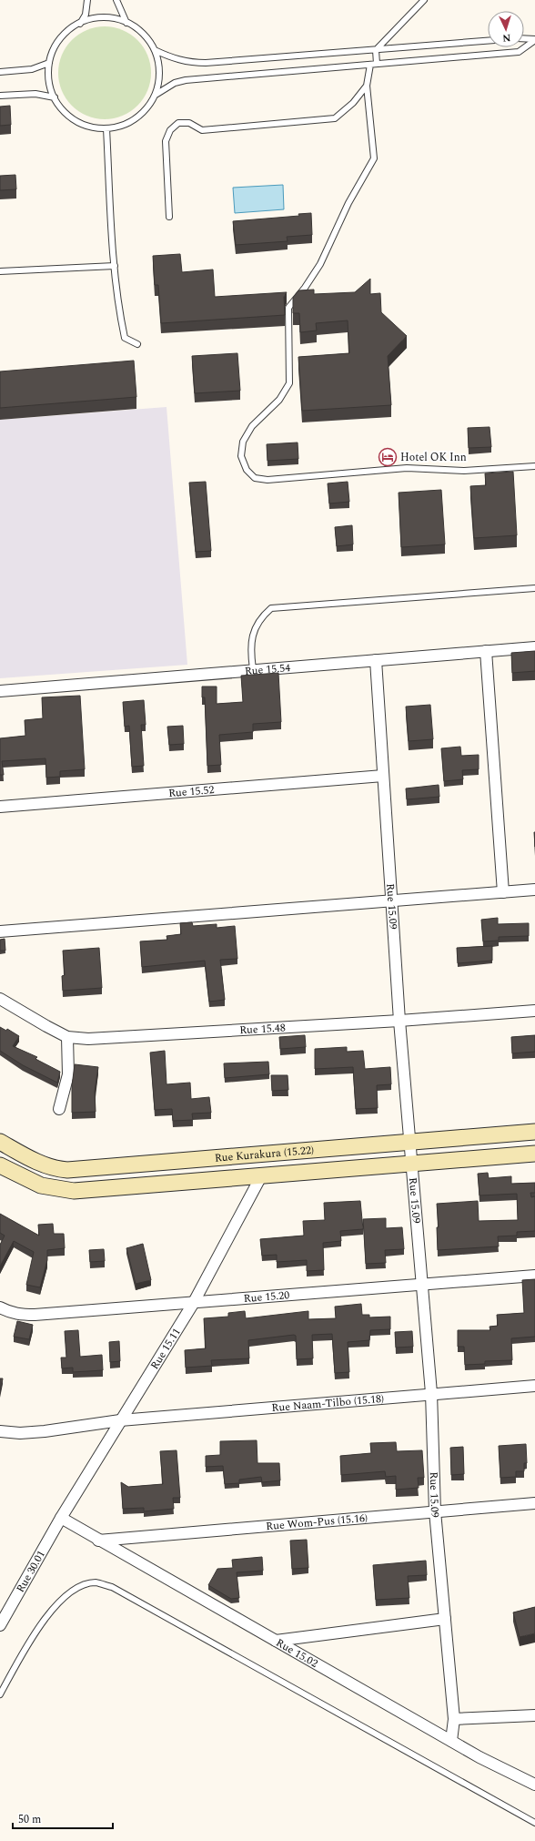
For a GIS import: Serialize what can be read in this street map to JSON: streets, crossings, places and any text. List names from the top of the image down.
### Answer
{
  "streets": {
    "main road": ["Rue Kurakura (15.22)"],
    "street": [
      "Rue 15.54",
      "Rue 15.52",
      "Rue 15.09",
      "Rue 15.48",
      "Rue 15.20",
      "Rue 15.11",
      "Rue Naam-Tilbo (15.18)",
      "Rue Wom-Pus (15.16)",
      "Rue 30.01",
      "Rue 15.02"
    ]
  },
  "crossings": [
    ["Rue 15.54", "Rue 15.09"],
    ["Rue 15.52", "Rue 15.09"],
    ["Rue 15.09", "Rue 15.48"],
    ["Rue 15.09", "Rue Kurakura (15.22)"],
    ["Rue 15.09", "Rue 15.20"],
    ["Rue 15.09", "Rue Naam-Tilbo (15.18)"],
    ["Rue 15.09", "Rue Wom-Pus (15.16)"],
    ["Rue 15.09", "Rue 15.02"],
    ["Rue Kurakura (15.22)", "Rue 15.11"],
    ["Rue 15.20", "Rue 15.11"],
    ["Rue 15.11", "Rue Naam-Tilbo (15.18)"],
    ["Rue 15.11", "Rue 30.01"],
    ["Rue 15.11", "Rue 15.02"],
    ["Rue Wom-Pus (15.16)", "Rue 15.02"],
    ["Rue 30.01", "Rue 15.02"]
  ],
  "places": {
    "hotel": ["Hotel OK Inn"]
  },
  "scale_bar": "50 m",
  "north": "bottom"
}
